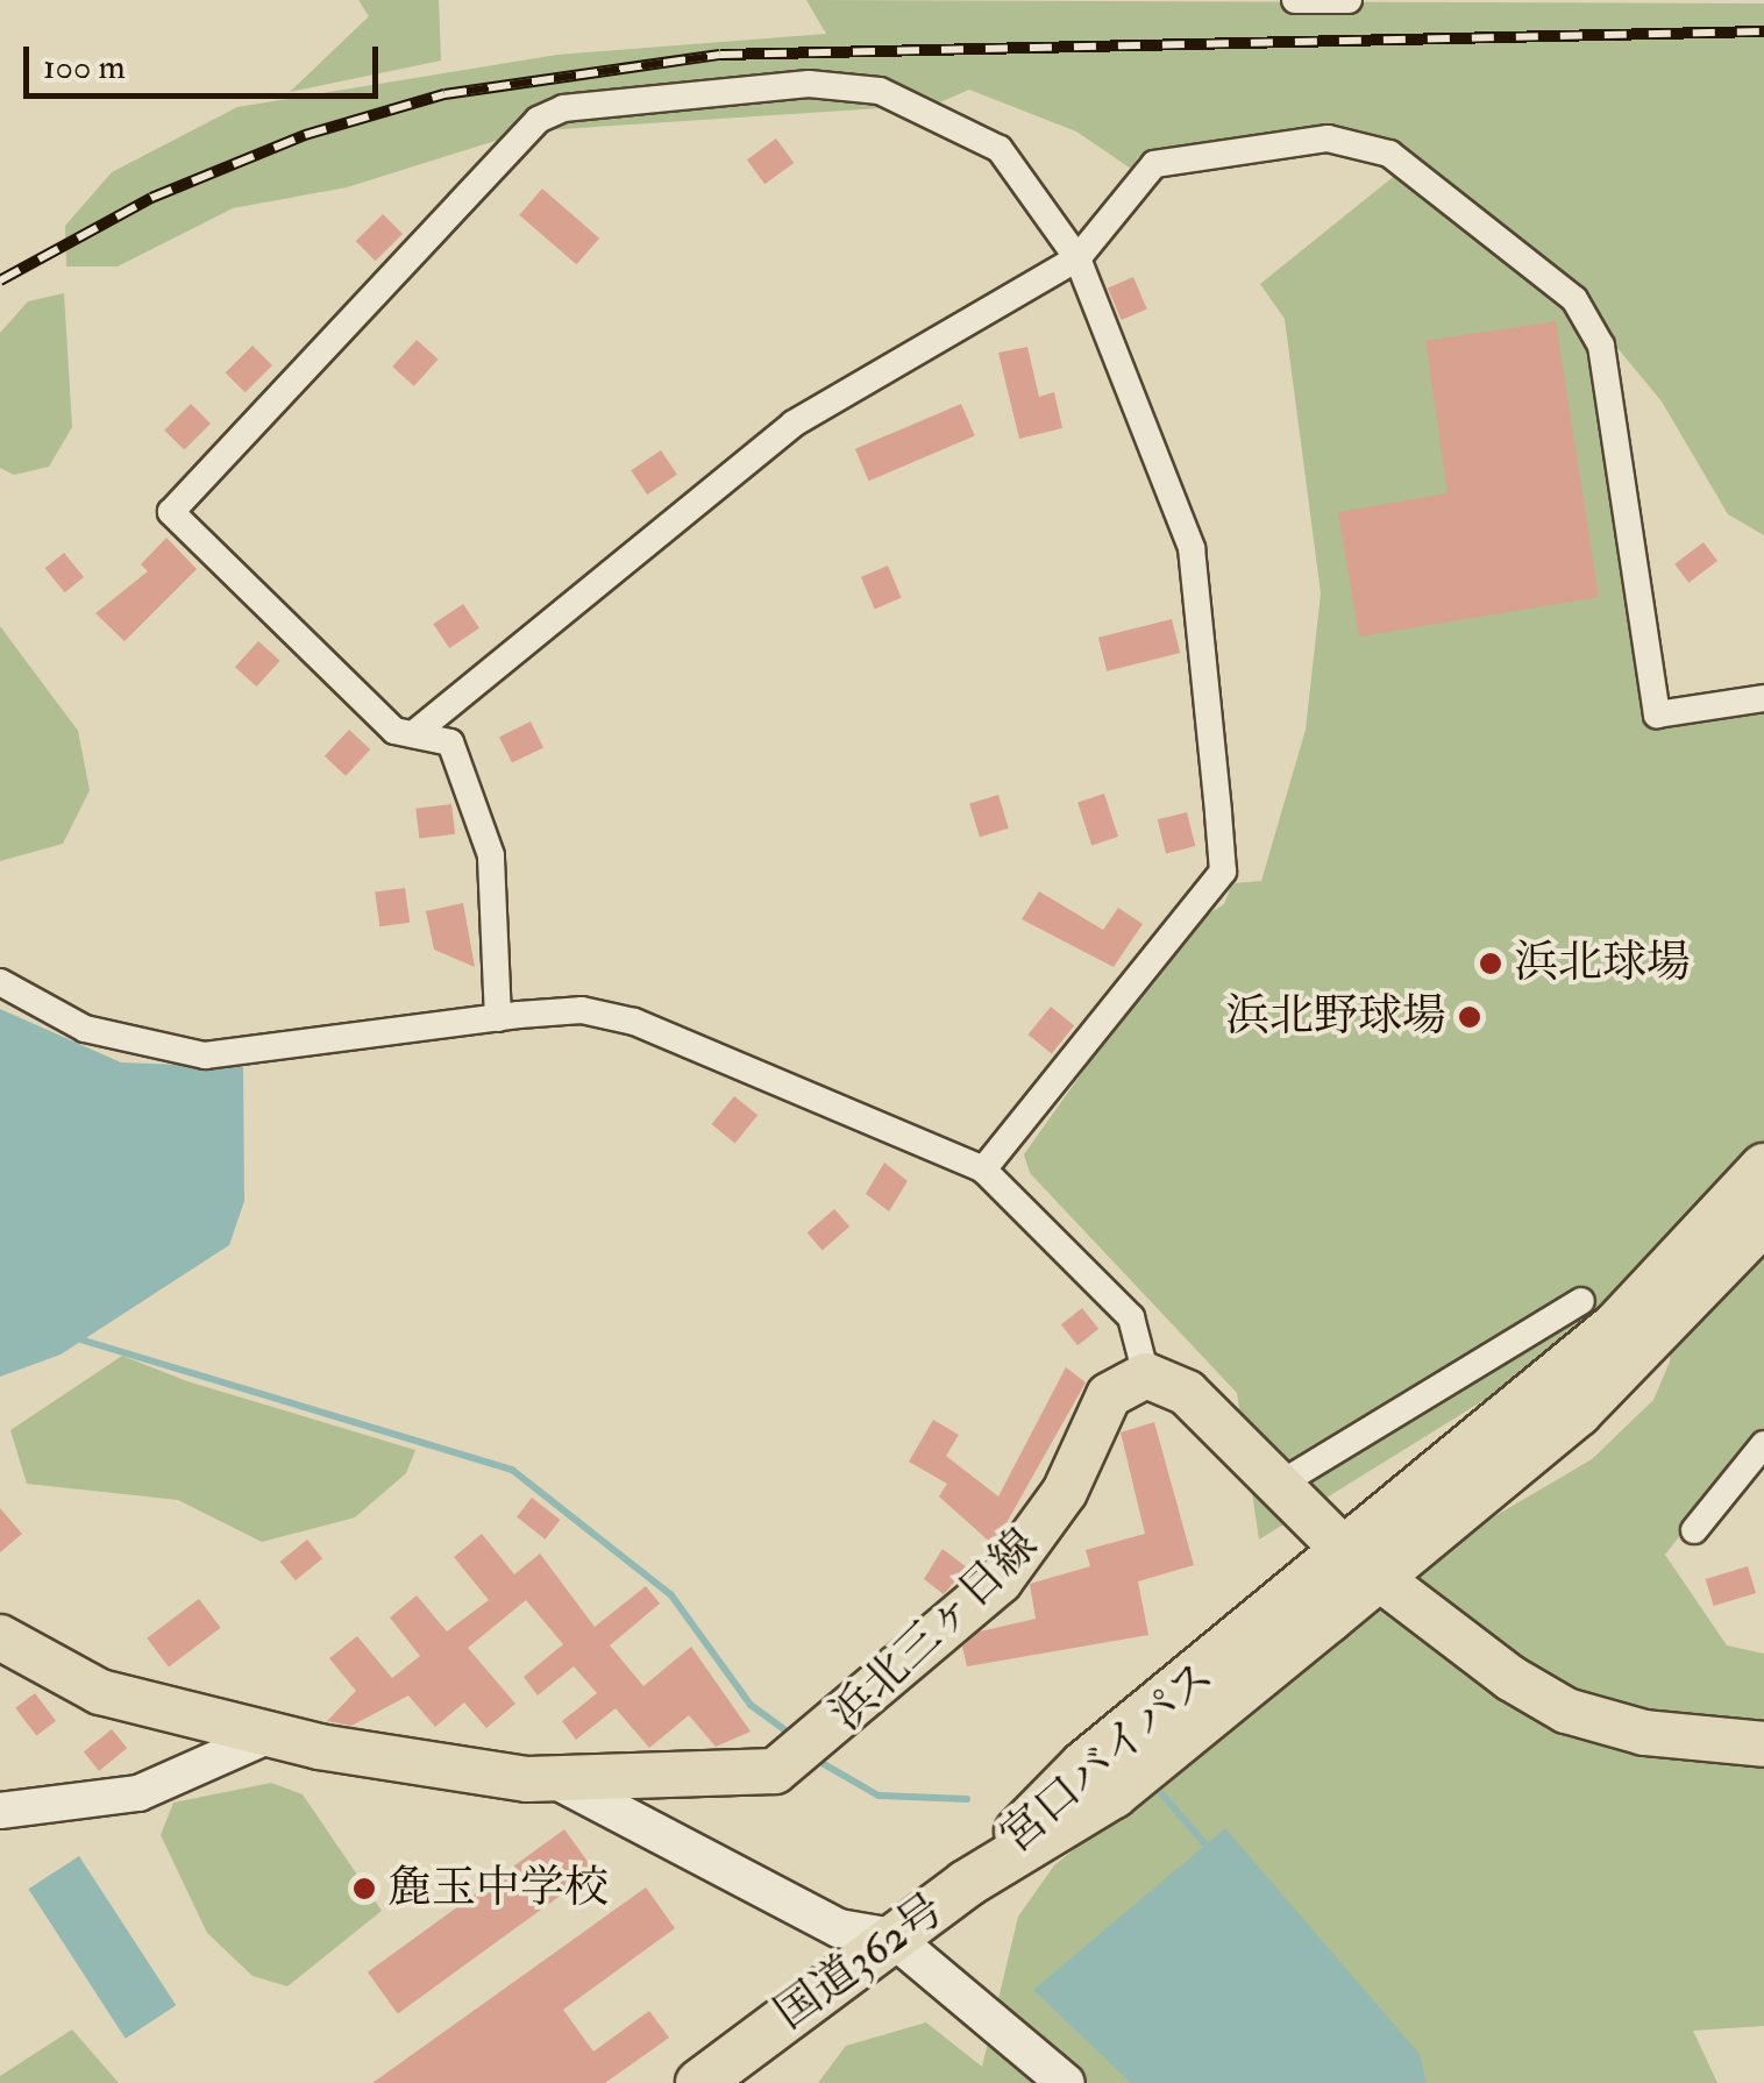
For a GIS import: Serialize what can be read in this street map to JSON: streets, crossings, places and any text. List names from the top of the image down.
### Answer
{
  "streets": {
    "highway": ["宮口バイパス", "国道362号"],
    "main road": ["浜北三ヶ日線"]
  },
  "crossings": [
    ["宮口バイパス", "国道362号"]
  ],
  "places": ["浜北球場", "浜北野球場", "麁玉中学校"],
  "scale_bar": "100 m"
}
